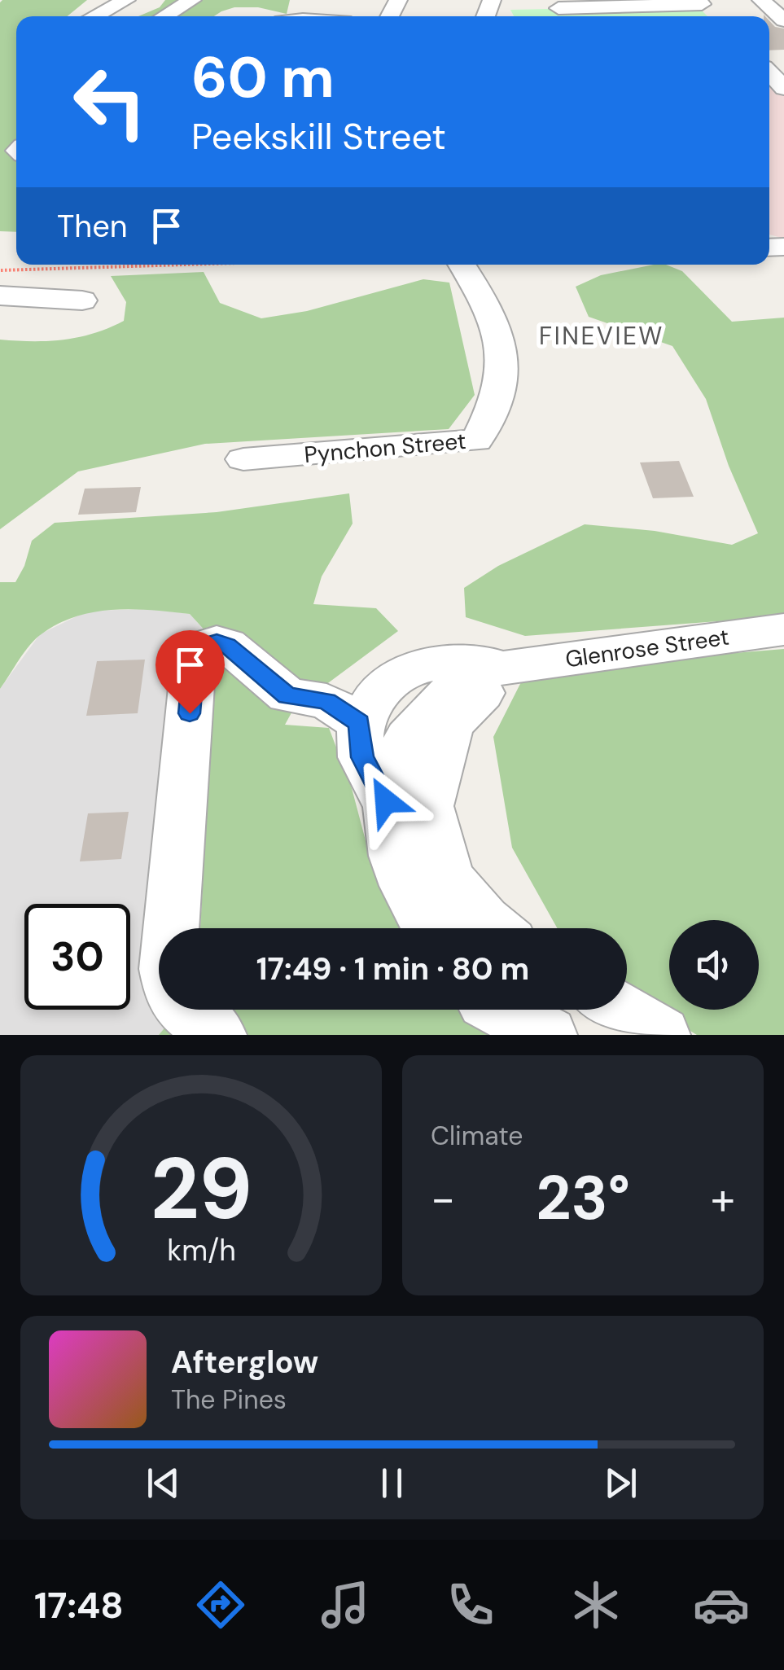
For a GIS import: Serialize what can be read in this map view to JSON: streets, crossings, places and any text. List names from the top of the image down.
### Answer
{
  "streets": {
    "street": ["Pynchon Street", "Glenrose Street"]
  },
  "districts": ["FINEVIEW"],
  "page": {
    "turn": ["60 m", "Peekskill Street"],
    "then": "Then",
    "limit": "30",
    "trip": "17:49 · 1 min · 80 m",
    "tile": "Climate",
    "heat": ["−", "23°", "+"],
    "song": ["Afterglow", "The Pines"],
    "tabs": "17:48",
    "gauge": ["29", "km/h"]
  }
}
